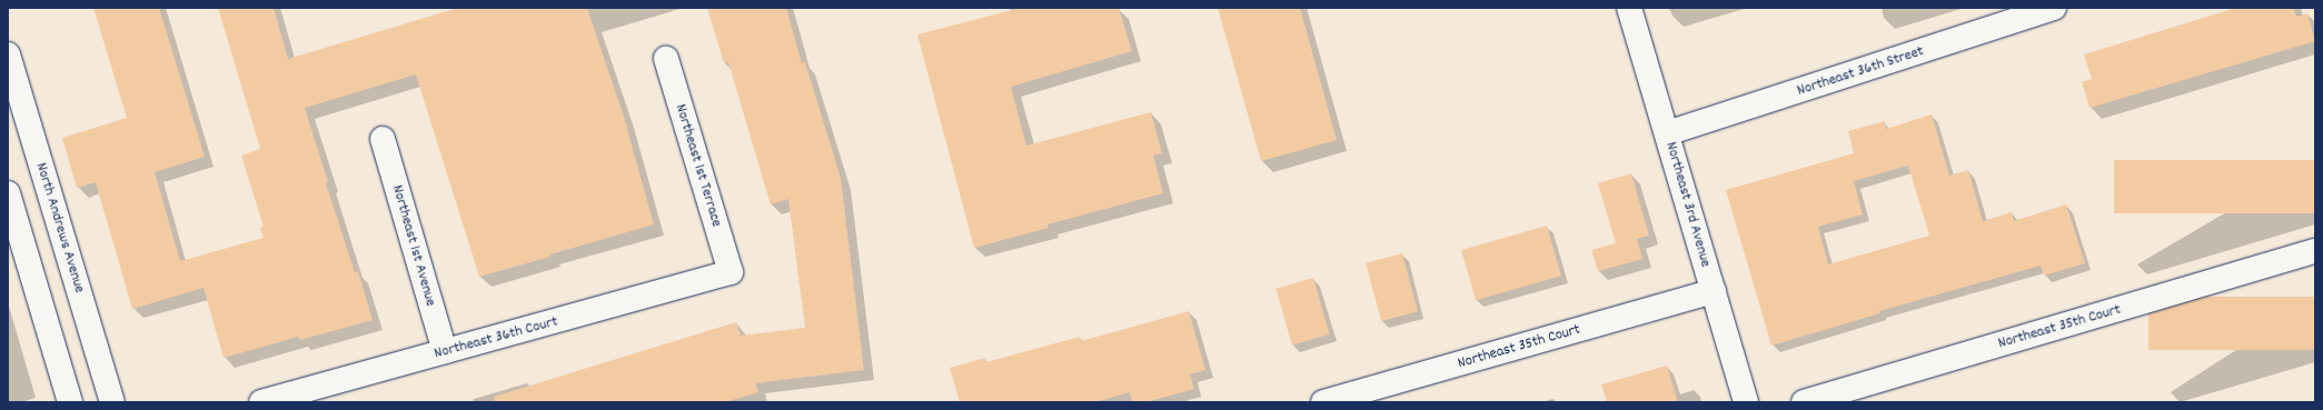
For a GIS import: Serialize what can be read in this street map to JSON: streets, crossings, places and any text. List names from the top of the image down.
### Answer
{
  "streets": {
    "street": [
      "Northeast 36th Street",
      "Northeast 1st Terrace",
      "Northeast 3rd Avenue",
      "North Andrews Avenue",
      "Northeast 1st Avenue",
      "Northeast 35th Court",
      "Northeast 36th Court"
    ]
  },
  "crossings": [
    ["Northeast 36th Street", "Northeast 3rd Avenue"],
    ["Northeast 1st Terrace", "Northeast 36th Court"],
    ["Northeast 3rd Avenue", "Northeast 35th Court"],
    ["Northeast 1st Avenue", "Northeast 36th Court"]
  ]
}
